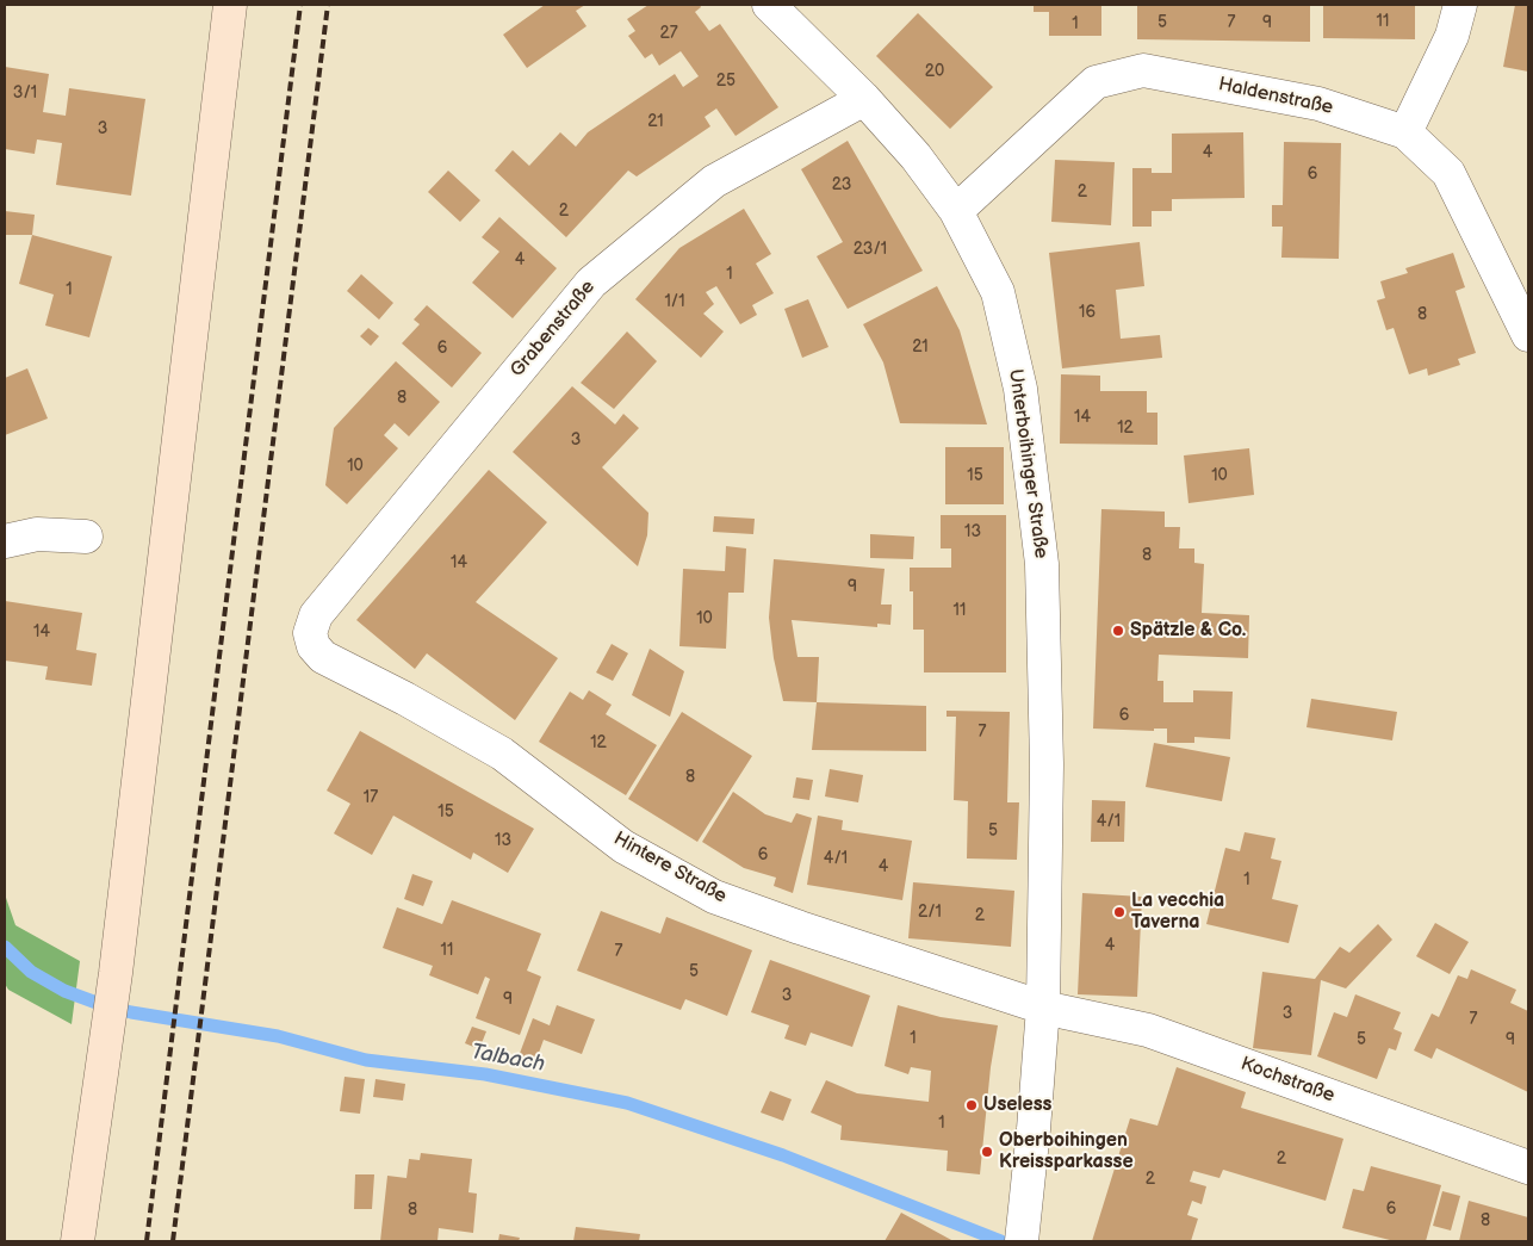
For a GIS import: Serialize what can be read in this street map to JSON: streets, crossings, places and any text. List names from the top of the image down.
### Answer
{
  "streets": {
    "street": [
      "Haldenstraße",
      "Grabenstraße",
      "Unterboihinger Straße",
      "Hintere Straße",
      "Kochstraße"
    ]
  },
  "crossings": [
    ["Haldenstraße", "Unterboihinger Straße"],
    ["Grabenstraße", "Unterboihinger Straße"],
    ["Grabenstraße", "Hintere Straße"],
    ["Unterboihinger Straße", "Hintere Straße"],
    ["Unterboihinger Straße", "Kochstraße"],
    ["Hintere Straße", "Kochstraße"]
  ],
  "water": ["Talbach"],
  "places": [
    "Spätzle & Co.",
    "La vecchia Taverna",
    "Useless",
    "Oberboihingen Kreissparkasse"
  ],
  "house_numbers": [
    "11",
    "5",
    "7",
    "9",
    "1",
    "27",
    "20",
    "25",
    "3/1",
    "21",
    "3",
    "4",
    "6",
    "23",
    "2",
    "2",
    "23/1",
    "4",
    "1",
    "1",
    "1/1",
    "16",
    "8",
    "21",
    "6",
    "8",
    "14",
    "12",
    "3",
    "10",
    "15",
    "10",
    "13",
    "8",
    "14",
    "9",
    "11",
    "10",
    "14",
    "6",
    "7",
    "12",
    "8",
    "17",
    "15",
    "4/1",
    "5",
    "13",
    "6",
    "4/1",
    "4",
    "1",
    "2/1",
    "2",
    "4",
    "11",
    "7",
    "5",
    "3",
    "9",
    "3",
    "7",
    "1",
    "5",
    "9",
    "1",
    "2",
    "2",
    "6",
    "8",
    "8"
  ]
}
